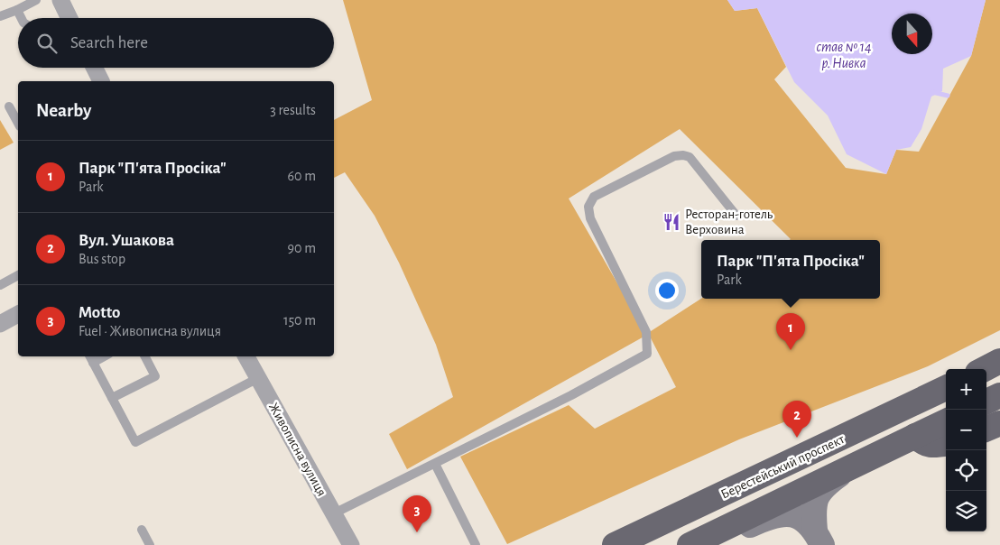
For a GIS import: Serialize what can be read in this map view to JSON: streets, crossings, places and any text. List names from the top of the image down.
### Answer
{
  "streets": {
    "highway": ["Берестейський проспект"],
    "street": ["Живописна вулиця"]
  },
  "water": ["став № 14 р. Нивка"],
  "places": {
    "restaurant": ["Ресторан-готель Верховина"]
  },
  "north": "bottom",
  "page": {
    "search": "Search here",
    "heading": ["Nearby", "3 results"],
    "list": [
      {
        "mark": "1",
        "name": "Парк \"П'ята Просіка\"",
        "note": "Park",
        "value": "60 m"
      },
      {
        "mark": "2",
        "name": "Вул. Ушакова",
        "note": "Bus stop",
        "value": "90 m"
      },
      {
        "mark": "3",
        "name": "Motto",
        "note": "Fuel · Живописна вулиця",
        "value": "150 m"
      }
    ],
    "popup": ["Парк \"П'ята Просіка\"", "Park"],
    "pins": ["1", "2", "3"],
    "map_buttons": ["+", "−"]
  }
}
